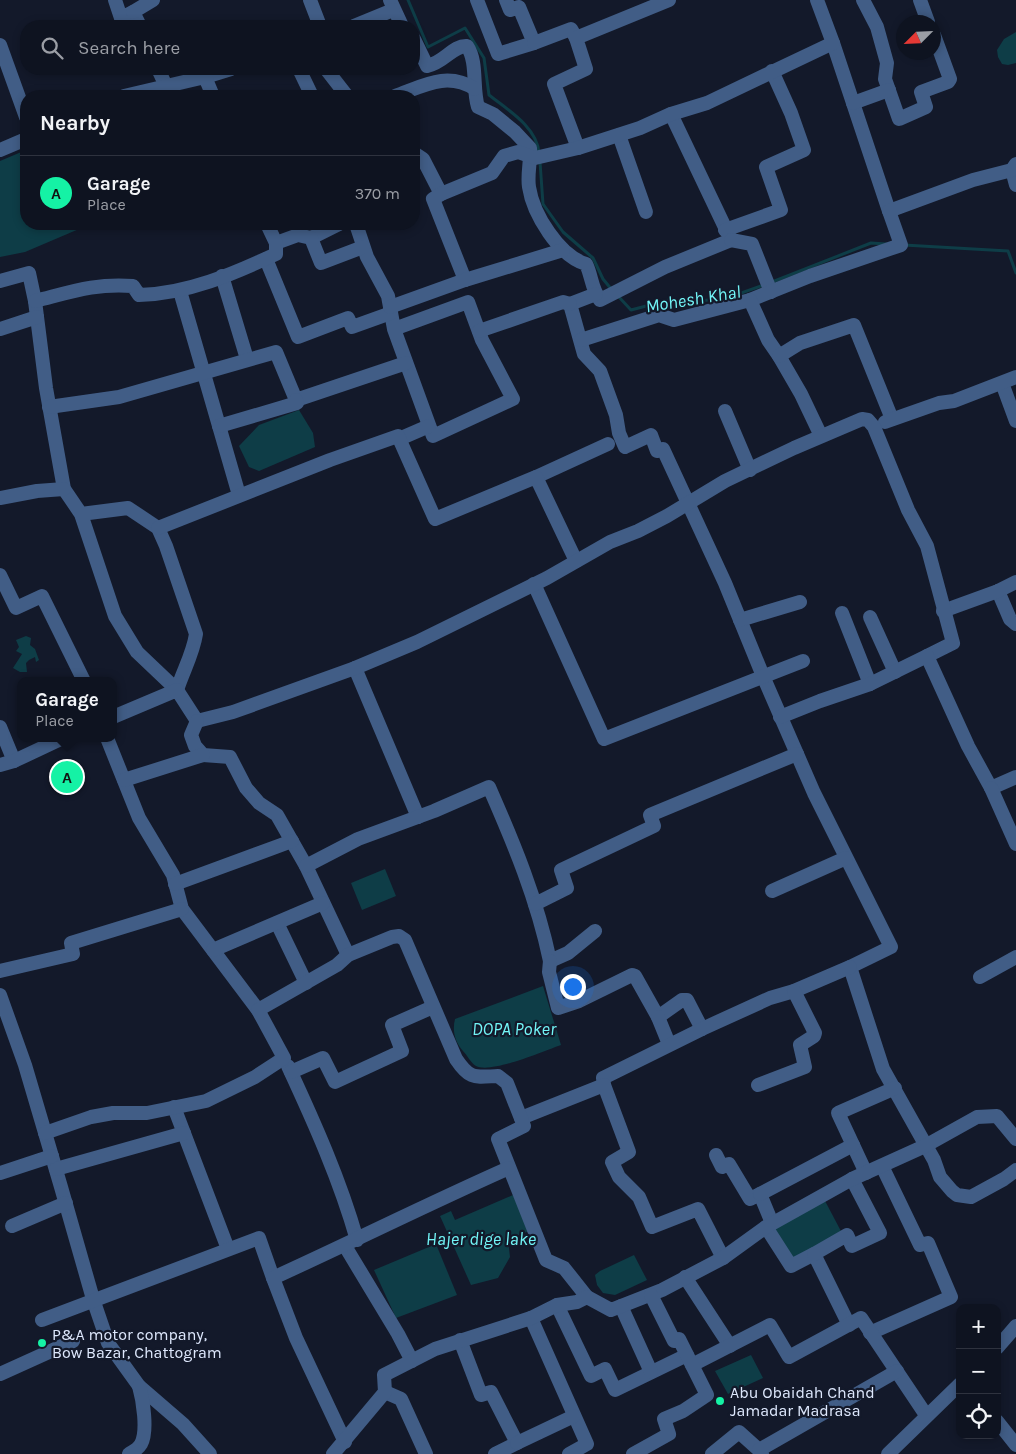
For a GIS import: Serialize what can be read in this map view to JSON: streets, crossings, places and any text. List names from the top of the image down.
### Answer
{
  "water": ["Mohesh Khal", "DOPA Poker", "Hajer dige lake"],
  "places": ["P&A motor company, Bow Bazar, Chattogram", "Abu Obaidah Chand Jamadar Madrasa"],
  "north": "bottom left",
  "page": {
    "search": "Search here",
    "heading": "Nearby",
    "list": [
      {
        "mark": "A",
        "name": "Garage",
        "note": "Place",
        "value": "370 m"
      }
    ],
    "popup": ["Garage", "Place"],
    "pins": "A",
    "map_buttons": ["+", "−"]
  }
}
